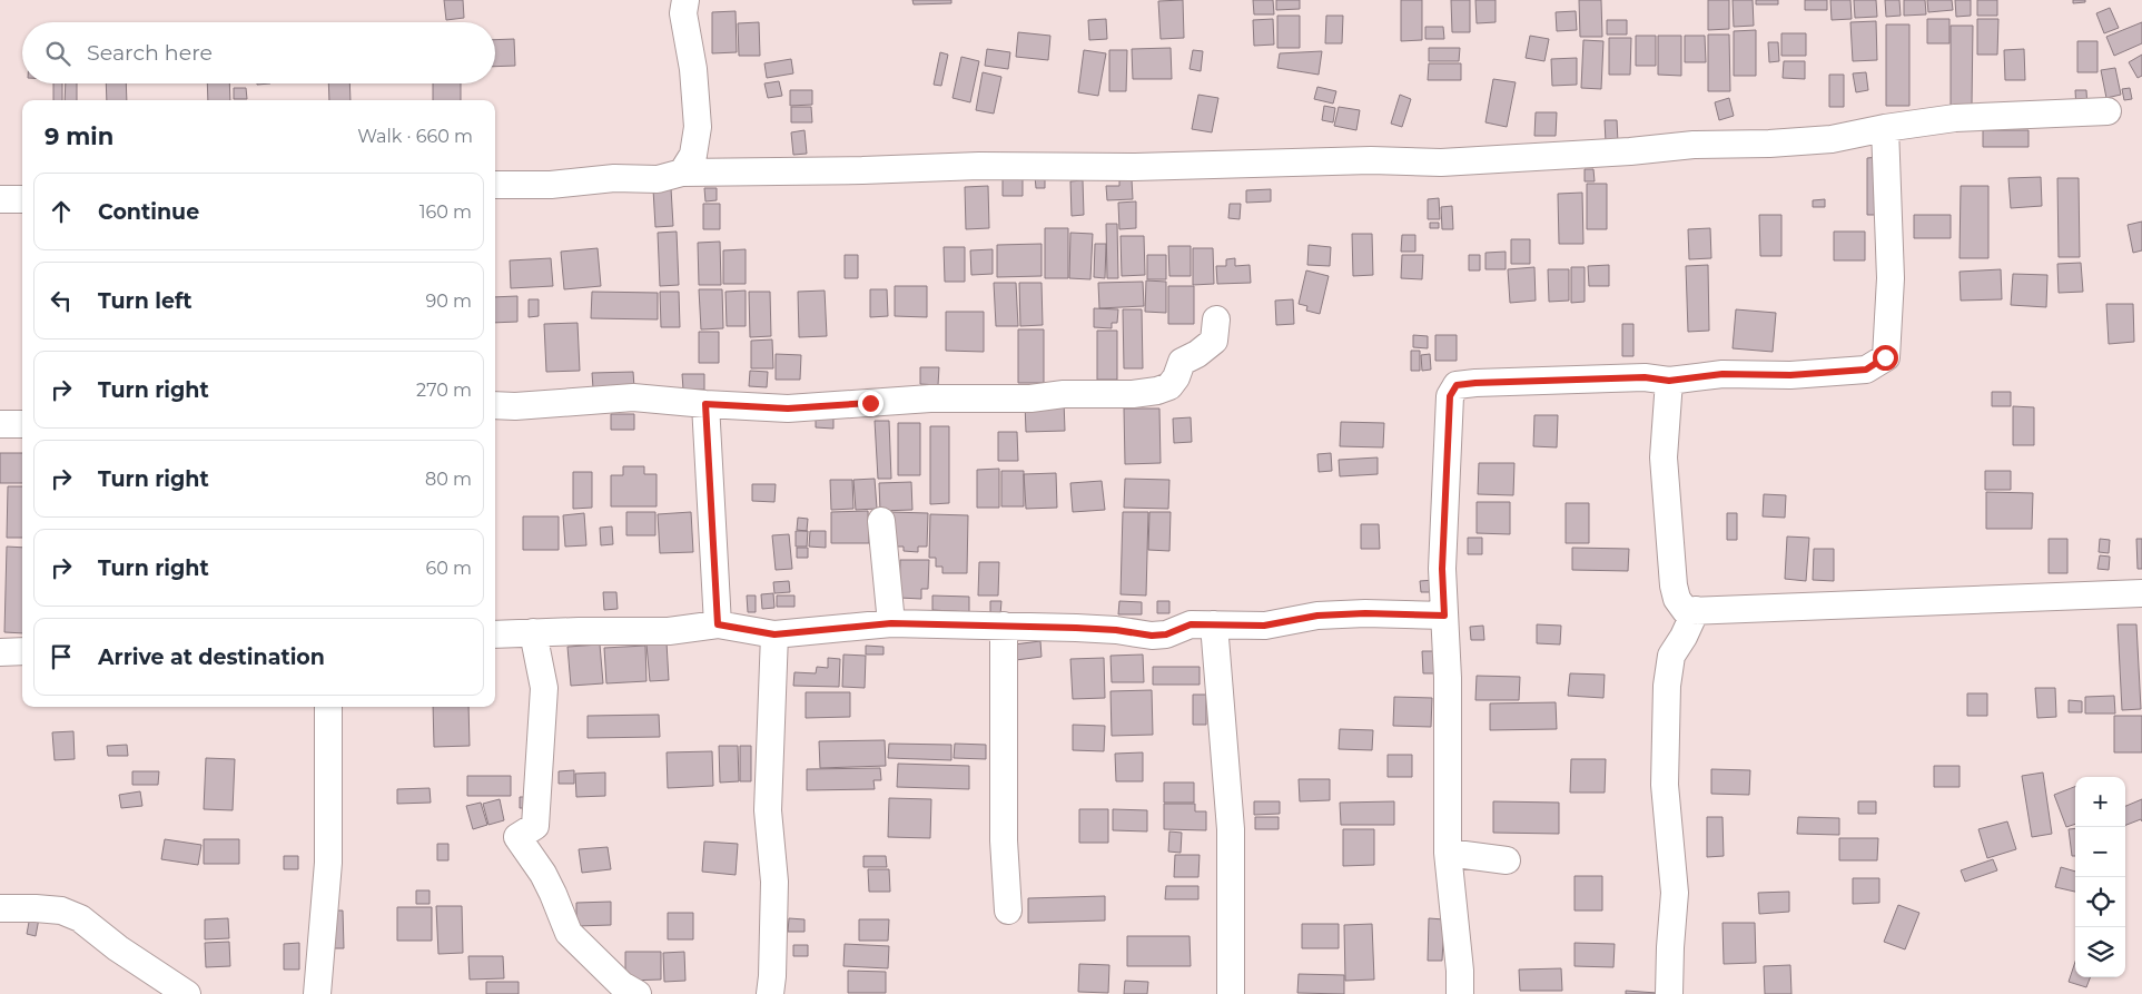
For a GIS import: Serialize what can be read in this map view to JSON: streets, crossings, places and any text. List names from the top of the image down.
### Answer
{
  "page": {
    "search": "Search here",
    "heading": ["9 min", "Walk · 660 m"],
    "list": [
      ["Continue", "160 m"],
      ["Turn left", "90 m"],
      ["Turn right", "270 m"],
      ["Turn right", "80 m"],
      ["Turn right", "60 m"],
      "Arrive at destination"
    ],
    "map_buttons": ["+", "−"]
  }
}
